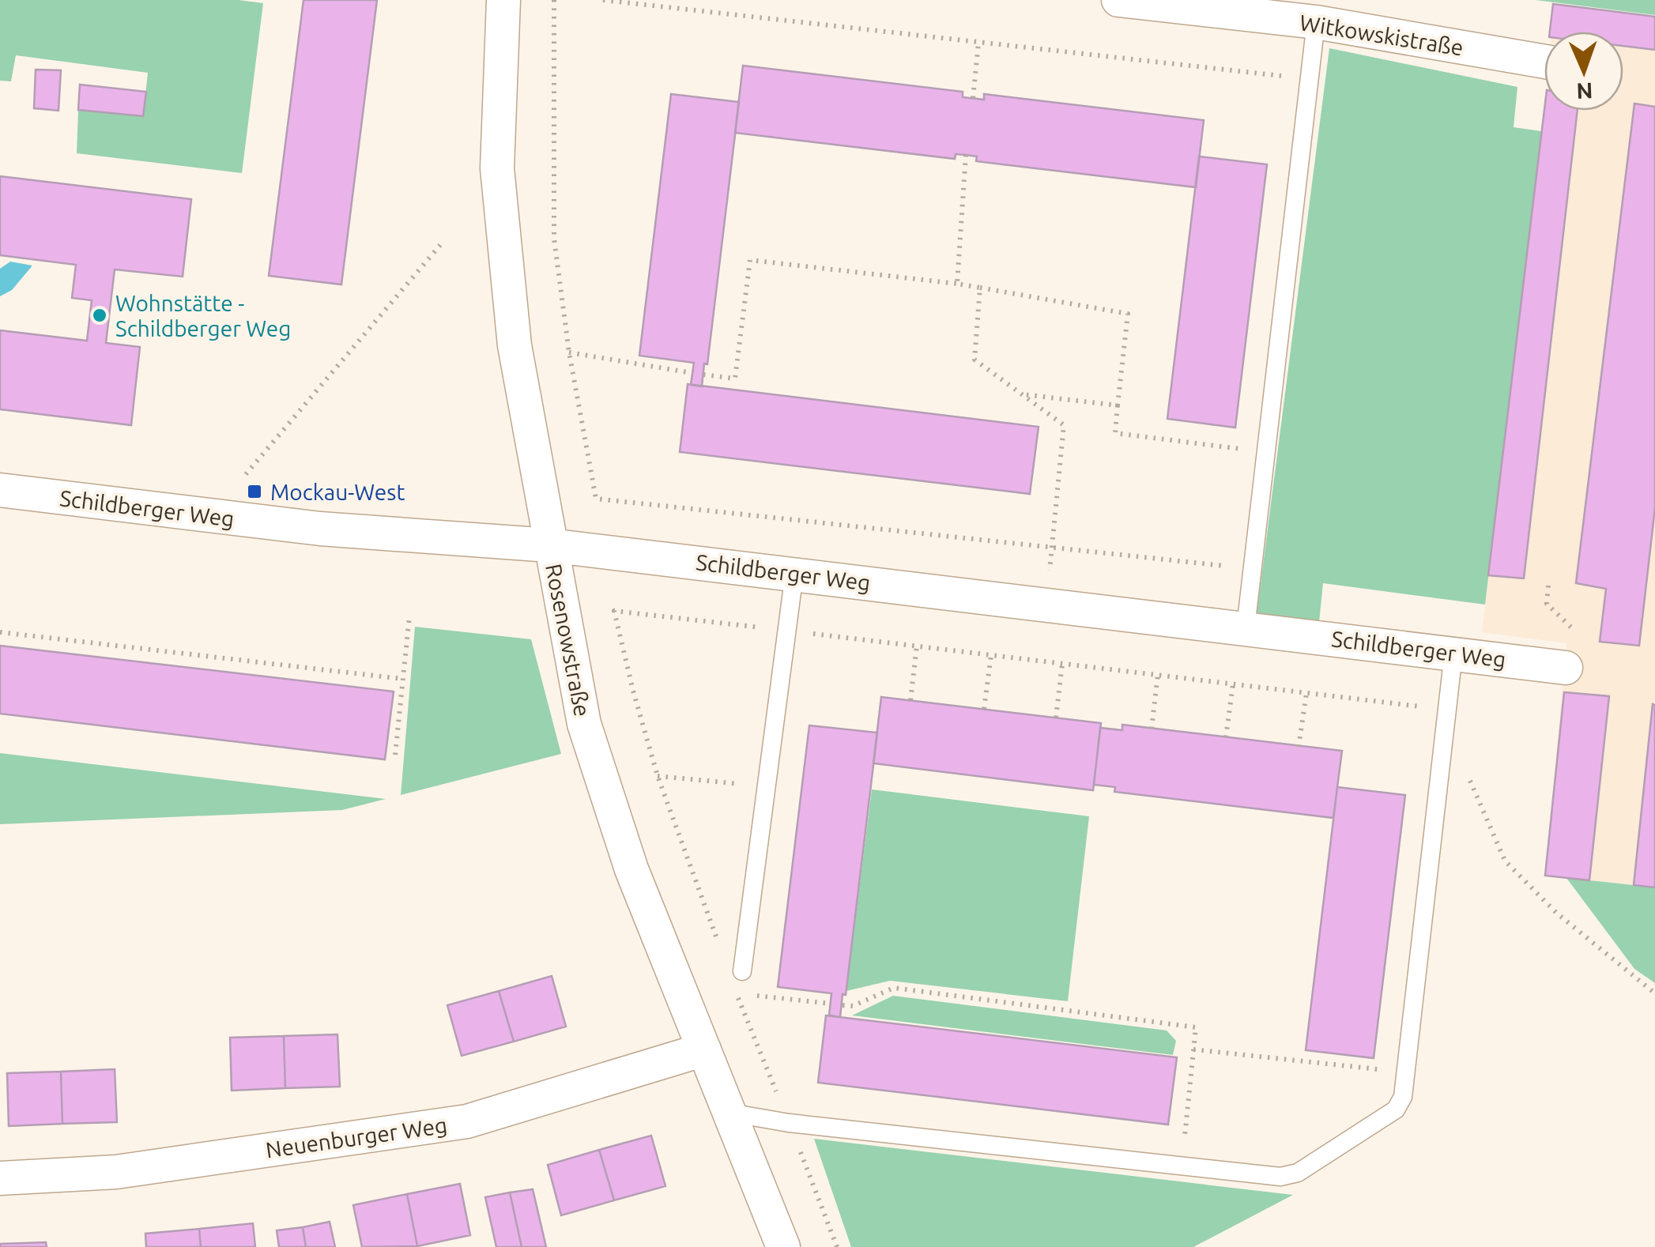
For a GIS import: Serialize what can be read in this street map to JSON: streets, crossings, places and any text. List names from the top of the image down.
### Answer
{
  "streets": {
    "street": [
      "Witkowskistraße",
      "Schildberger Weg",
      "Rosenowstraße",
      "Neuenburger Weg"
    ]
  },
  "crossings": [
    ["Schildberger Weg", "Rosenowstraße"],
    ["Rosenowstraße", "Neuenburger Weg"]
  ],
  "places": {
    "other": ["Wohnstätte - Schildberger Weg"],
    "transit": ["Mockau-West"]
  },
  "north": "bottom"
}
